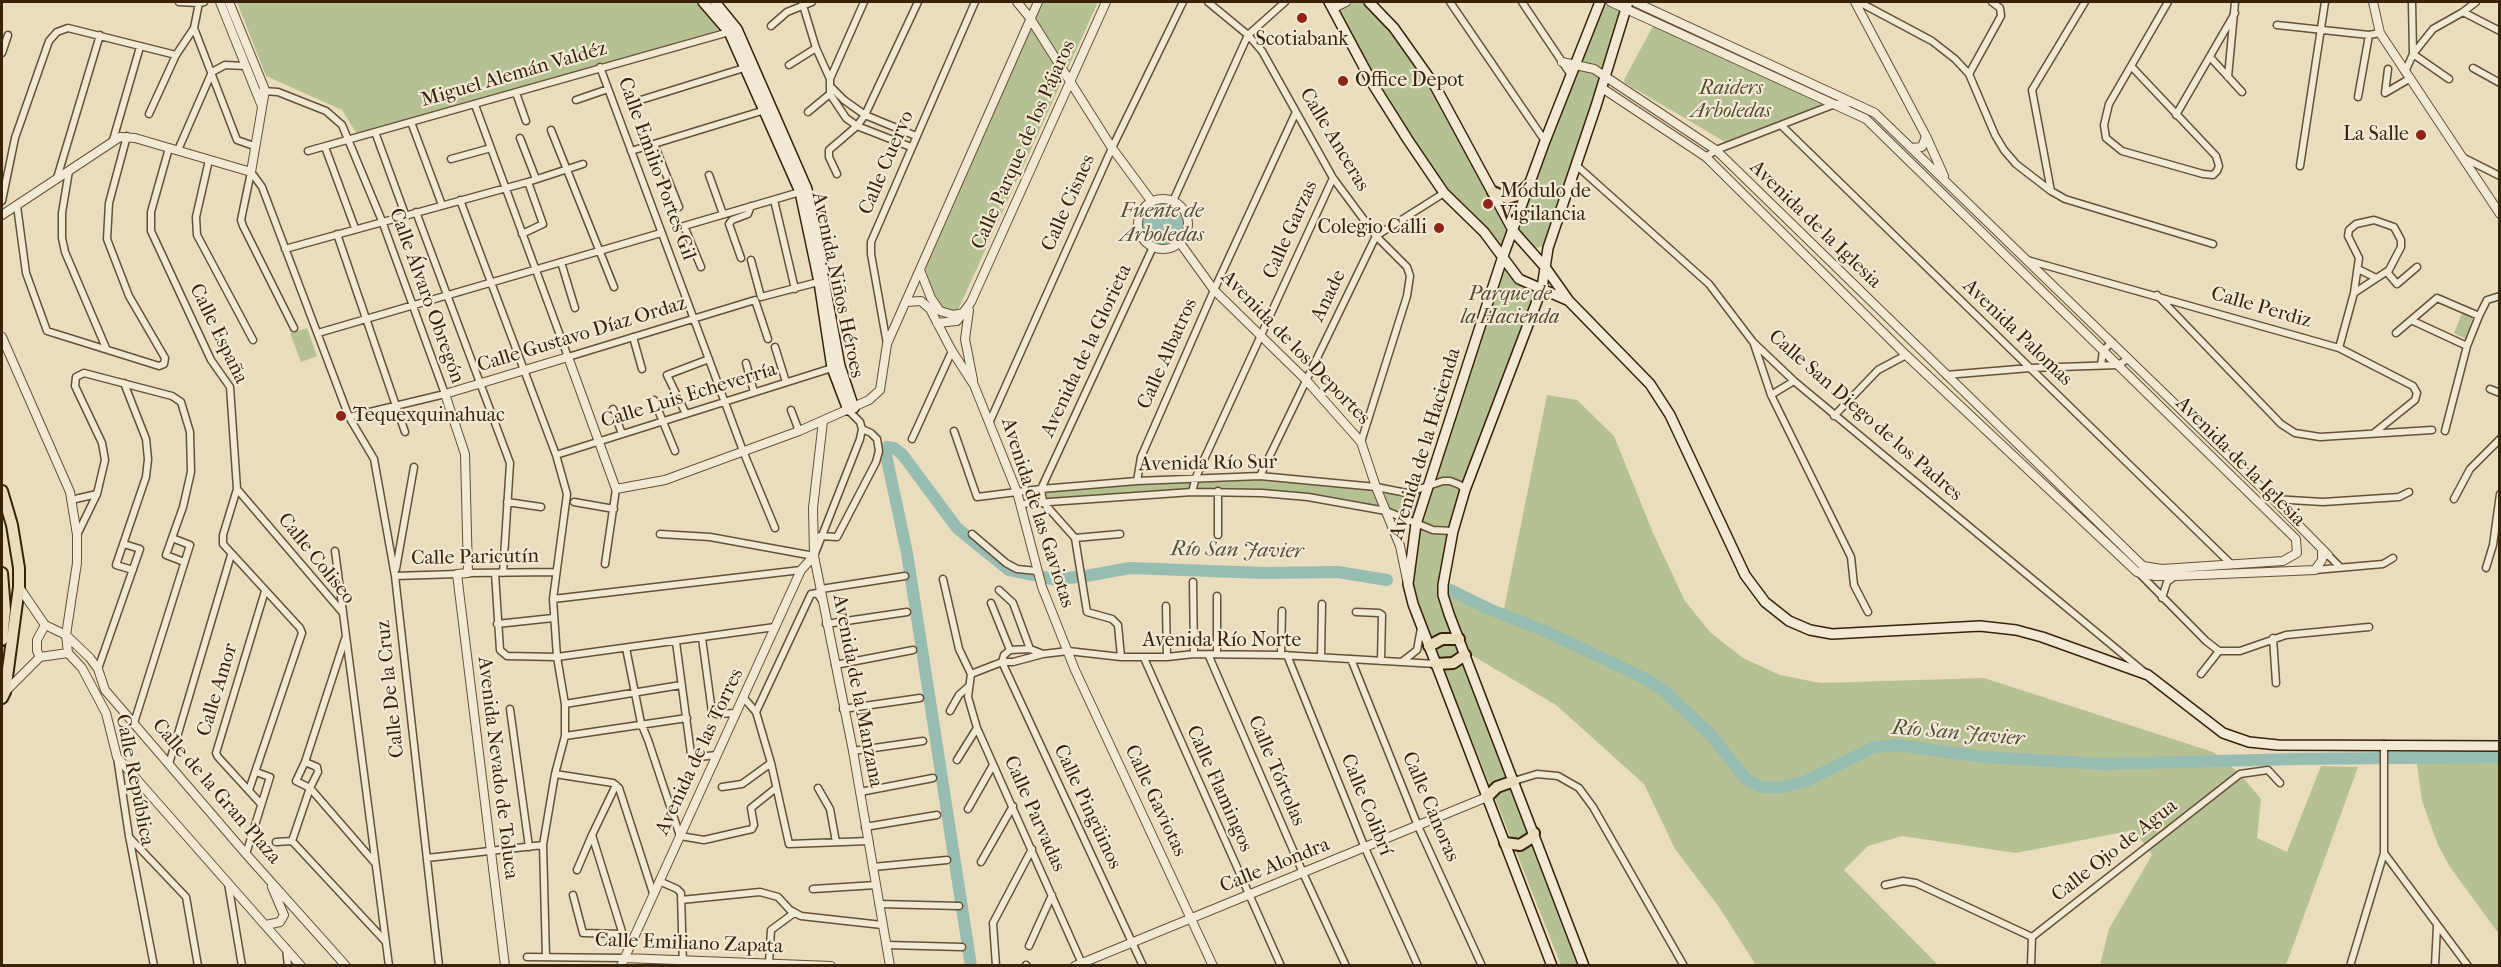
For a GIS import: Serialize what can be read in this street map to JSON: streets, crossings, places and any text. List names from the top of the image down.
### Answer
{
  "streets": {
    "main road": ["Avenida Niños Héroes", "Avenida de la Hacienda"],
    "street": [
      "Miguel Alemán Valdéz",
      "Calle Anceras",
      "Calle Parque de los Pájaros",
      "Calle Cuervo",
      "Calle Emilio Portes Gil",
      "Calle Cisnes",
      "Avenida de la Iglesia",
      "Calle Garzas",
      "Calle Álvaro Obregón",
      "Anade",
      "Calle Perdiz",
      "Avenida Palomas",
      "Calle España",
      "Calle Gustavo Díaz Ordaz",
      "Avenida de los Deportes",
      "Avenida de la Glorieta",
      "Calle Albatros",
      "Calle Luis Echeverría",
      "Calle San Diego de los Padres",
      "Avenida Río Sur",
      "Avenida de las Gaviotas",
      "Calle Paricutín",
      "Calle Coliseo",
      "Avenida Río Norte",
      "Calle De la Cruz",
      "Calle Amor",
      "Avenida de la Manzana",
      "Avenida de las Torres",
      "Avenida Nevado de Toluca",
      "Calle Tórtolas",
      "Calle República",
      "Calle Flamingos",
      "Calle de la Gran Plaza",
      "Calle Gaviotas",
      "Calle Colibrí",
      "Calle Pingüinos",
      "Calle Canoras",
      "Calle Parvadas",
      "Calle Ojo de Agua",
      "Calle Alondra",
      "Calle Emiliano Zapata"
    ]
  },
  "crossings": [
    ["Miguel Alemán Valdéz", "Calle Emilio Portes Gil"],
    ["Miguel Alemán Valdéz", "Avenida Niños Héroes"],
    ["Miguel Alemán Valdéz", "Calle Álvaro Obregón"],
    ["Calle Anceras", "Calle Garzas"],
    ["Calle Anceras", "Anade"],
    ["Calle Anceras", "Avenida de los Deportes"],
    ["Calle Anceras", "Calle Albatros"],
    ["Calle Parque de los Pájaros", "Avenida de las Gaviotas"],
    ["Calle Emilio Portes Gil", "Calle Gustavo Díaz Ordaz"],
    ["Calle Emilio Portes Gil", "Calle Luis Echeverría"],
    ["Calle Cisnes", "Avenida de las Gaviotas"],
    ["Avenida de la Iglesia", "Calle Perdiz"],
    ["Avenida de la Iglesia", "Avenida Palomas"],
    ["Avenida de la Iglesia", "Avenida de la Hacienda"],
    ["Calle Garzas", "Avenida de los Deportes"],
    ["Calle Garzas", "Avenida Río Sur"],
    ["Avenida Niños Héroes", "Calle Gustavo Díaz Ordaz"],
    ["Avenida Niños Héroes", "Calle Luis Echeverría"],
    ["Avenida Niños Héroes", "Avenida de la Manzana"],
    ["Calle Álvaro Obregón", "Calle Gustavo Díaz Ordaz"],
    ["Calle Álvaro Obregón", "Calle Paricutín"],
    ["Anade", "Avenida de los Deportes"],
    ["Anade", "Avenida Río Sur"],
    ["Calle España", "Calle Coliseo"],
    ["Calle Gustavo Díaz Ordaz", "Calle De la Cruz"],
    ["Avenida de los Deportes", "Avenida de la Glorieta"],
    ["Avenida de los Deportes", "Calle Albatros"],
    ["Avenida de los Deportes", "Avenida de la Hacienda"],
    ["Avenida de los Deportes", "Avenida Río Sur"],
    ["Avenida de la Glorieta", "Avenida Río Sur"],
    ["Calle Albatros", "Avenida Río Sur"],
    ["Avenida de la Hacienda", "Avenida Río Sur"],
    ["Avenida de la Hacienda", "Avenida Río Norte"],
    ["Avenida de la Hacienda", "Calle Alondra"],
    ["Avenida Río Sur", "Avenida de las Gaviotas"],
    ["Avenida de las Gaviotas", "Avenida Río Norte"],
    ["Avenida de las Gaviotas", "Calle Gaviotas"],
    ["Calle Paricutín", "Calle De la Cruz"],
    ["Calle Paricutín", "Avenida Nevado de Toluca"],
    ["Avenida Río Norte", "Calle Tórtolas"],
    ["Avenida Río Norte", "Calle Flamingos"],
    ["Avenida Río Norte", "Calle Gaviotas"],
    ["Avenida Río Norte", "Calle Colibrí"],
    ["Avenida Río Norte", "Calle Pingüinos"],
    ["Avenida Río Norte", "Calle Canoras"],
    ["Avenida Río Norte", "Calle Parvadas"],
    ["Avenida de la Manzana", "Avenida de las Torres"],
    ["Avenida de las Torres", "Calle Emiliano Zapata"],
    ["Calle Tórtolas", "Calle Alondra"],
    ["Calle Flamingos", "Calle Alondra"],
    ["Calle Gaviotas", "Calle Alondra"],
    ["Calle Colibrí", "Calle Alondra"],
    ["Calle Pingüinos", "Calle Alondra"],
    ["Calle Canoras", "Calle Alondra"],
    ["Calle Parvadas", "Calle Alondra"]
  ],
  "water": ["Fuente de Arboledas", "Río San Javier"],
  "parks": ["Raiders Arboledas", "Parque de la Hacienda"],
  "places": [
    "Scotiabank",
    "Office Depot",
    "La Salle",
    "Módulo de Vigilancia",
    "Colegio Calli",
    "Tequexquinahuac"
  ]
}
